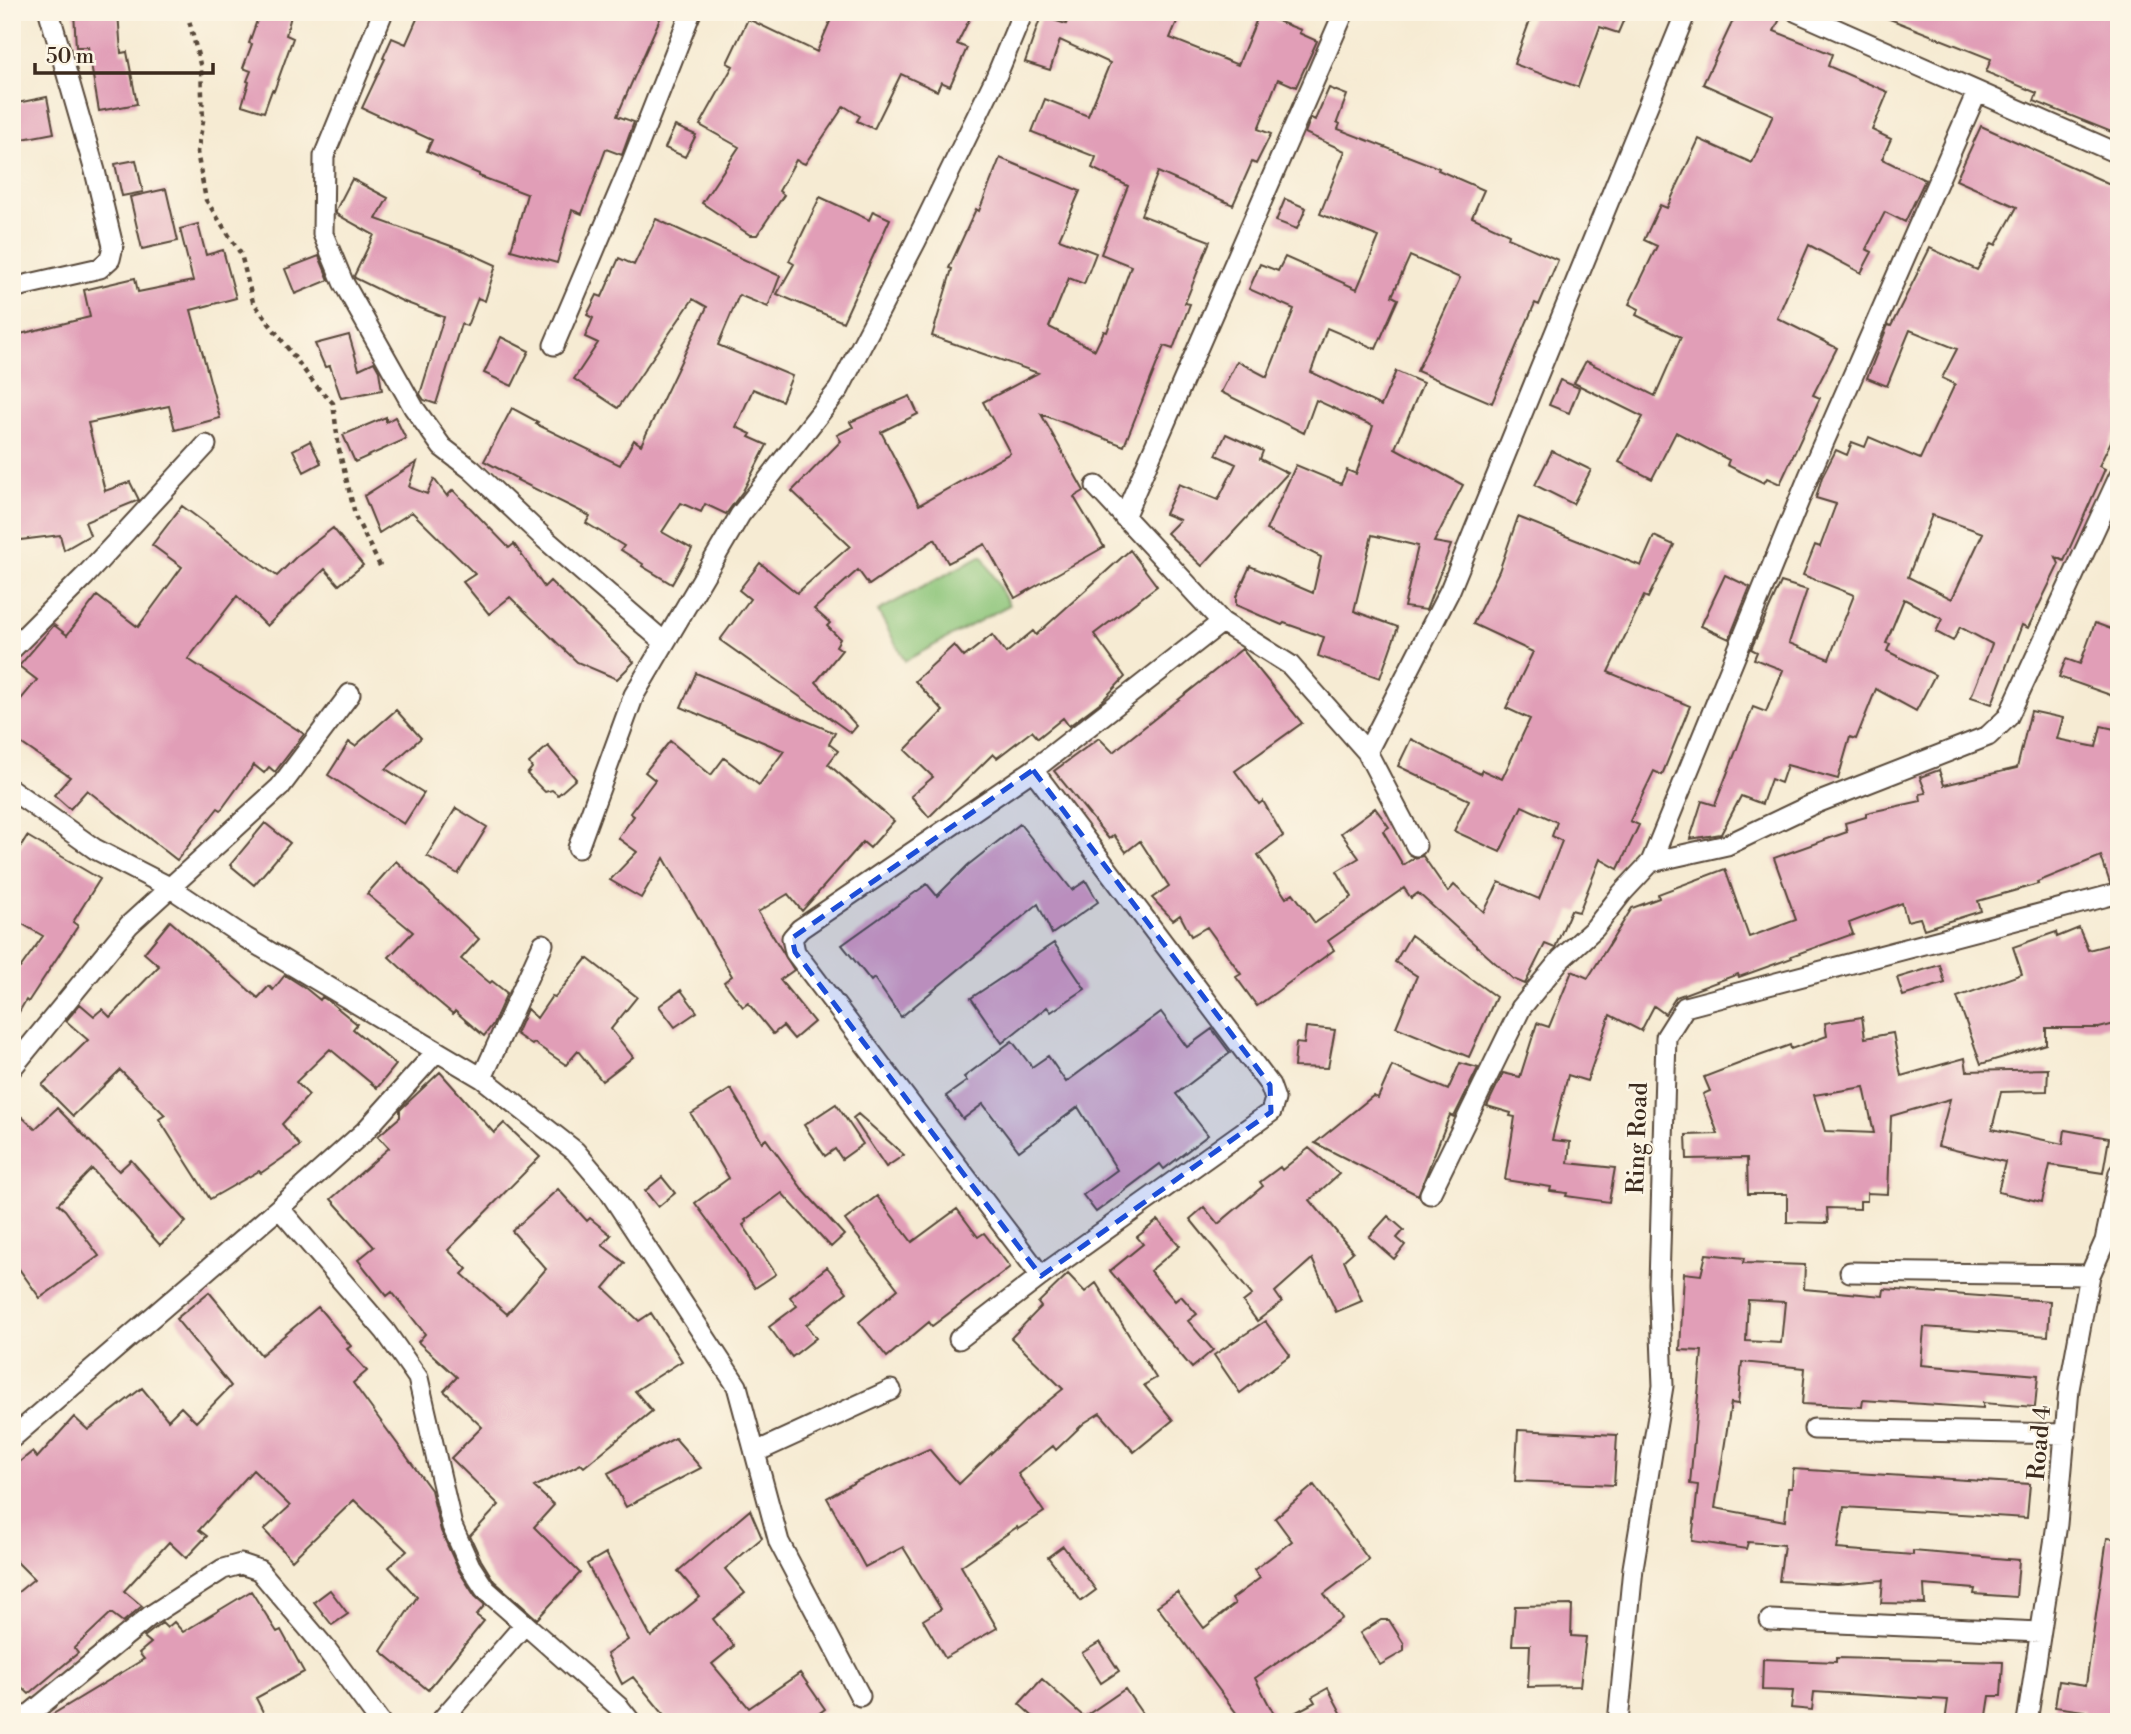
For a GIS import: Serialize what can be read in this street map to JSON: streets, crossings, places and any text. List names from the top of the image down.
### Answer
{
  "streets": {
    "street": ["Ring Road", "Road 4"]
  },
  "scale_bar": "50 m"
}
